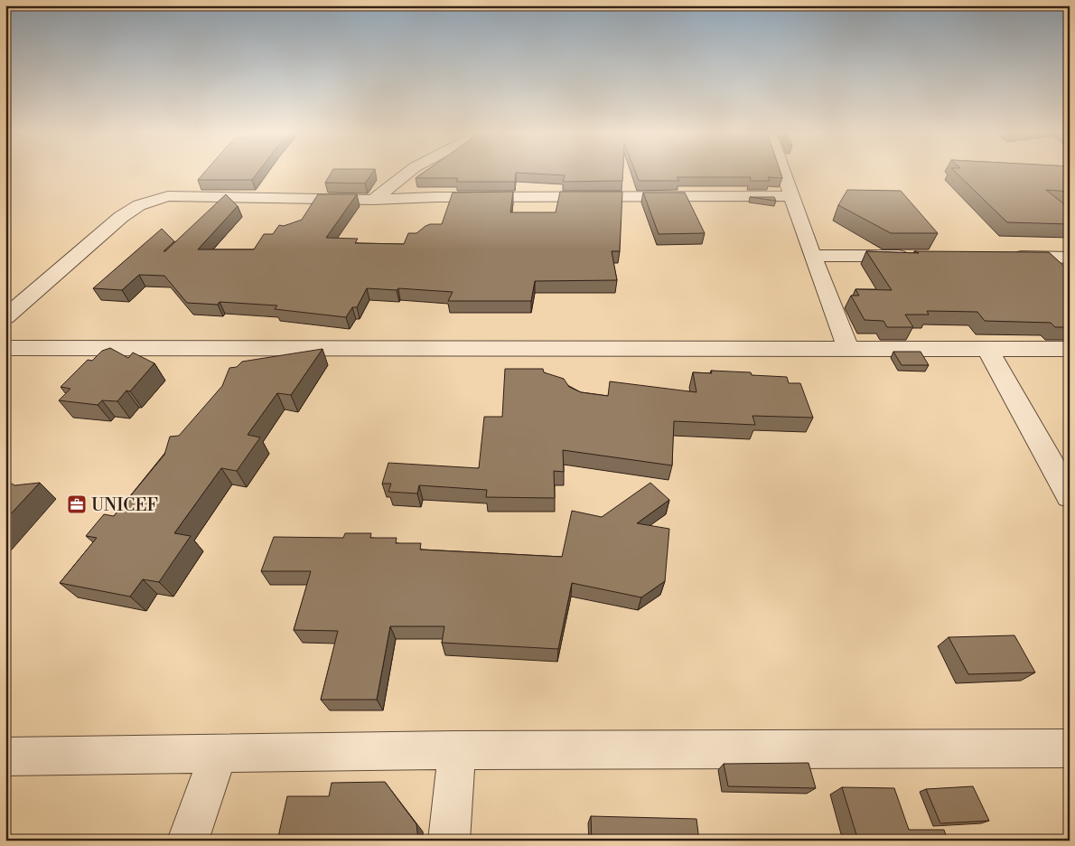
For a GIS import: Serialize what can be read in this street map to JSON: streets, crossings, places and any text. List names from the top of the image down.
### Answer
{
  "places": {
    "office": ["UNICEF"]
  }
}
